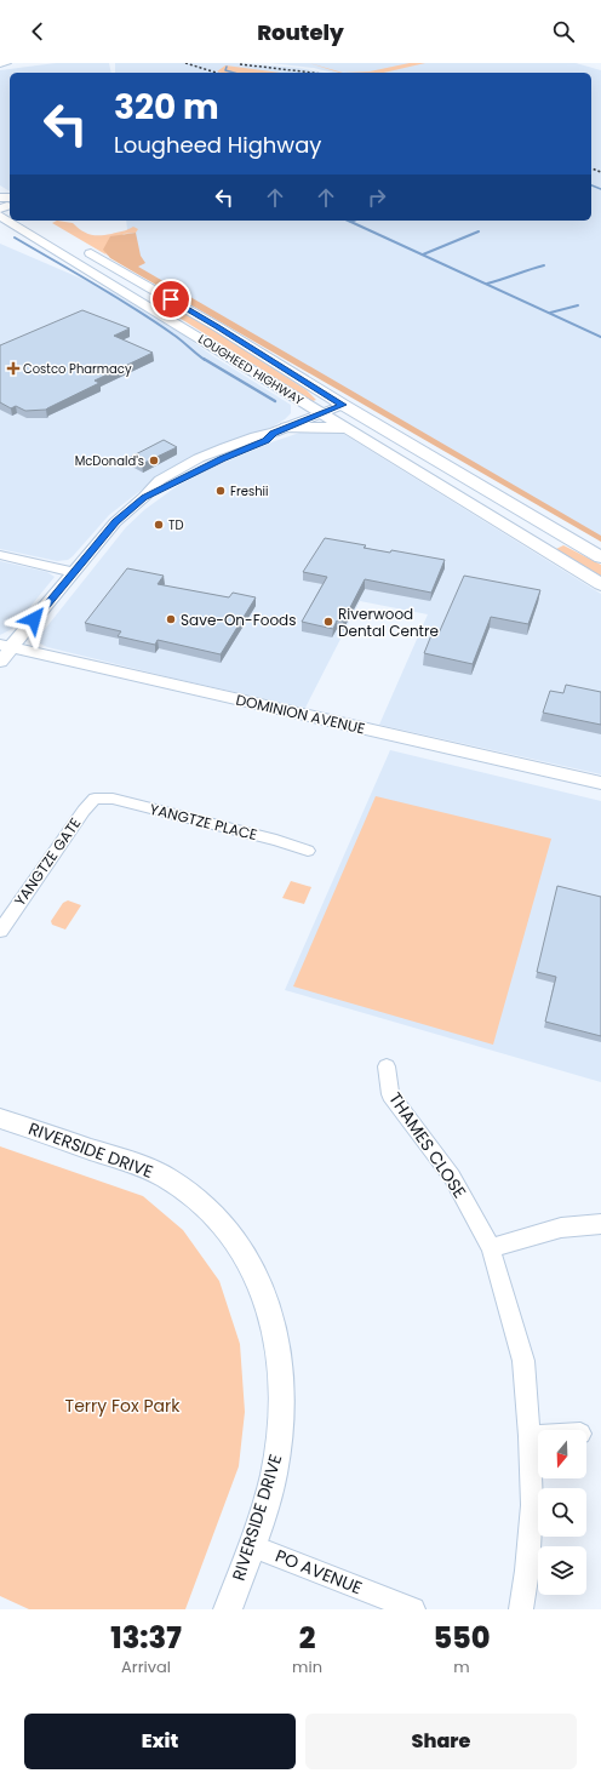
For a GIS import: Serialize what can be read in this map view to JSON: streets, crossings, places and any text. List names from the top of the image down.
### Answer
{
  "streets": {
    "main road": ["LOUGHEED HIGHWAY"],
    "street": [
      "DOMINION AVENUE",
      "YANGTZE PLACE",
      "YANGTZE GATE",
      "THAMES CLOSE",
      "RIVERSIDE DRIVE",
      "PO AVENUE"
    ]
  },
  "crossings": [
    ["YANGTZE PLACE", "YANGTZE GATE"],
    ["RIVERSIDE DRIVE", "PO AVENUE"]
  ],
  "parks": ["Terry Fox Park"],
  "places": {
    "health": ["Costco Pharmacy"],
    "other": [
      "McDonald's",
      "Freshii",
      "TD",
      "Save-On-Foods",
      "Riverwood Dental Centre"
    ]
  },
  "north": "bottom",
  "page": {
    "header": "Routely",
    "turn": ["320 m", "Lougheed Highway"],
    "eta": [
      "13:37",
      "Arrival",
      "2",
      "min",
      "550",
      "m"
    ],
    "buttons": ["Exit", "Share"]
  }
}
